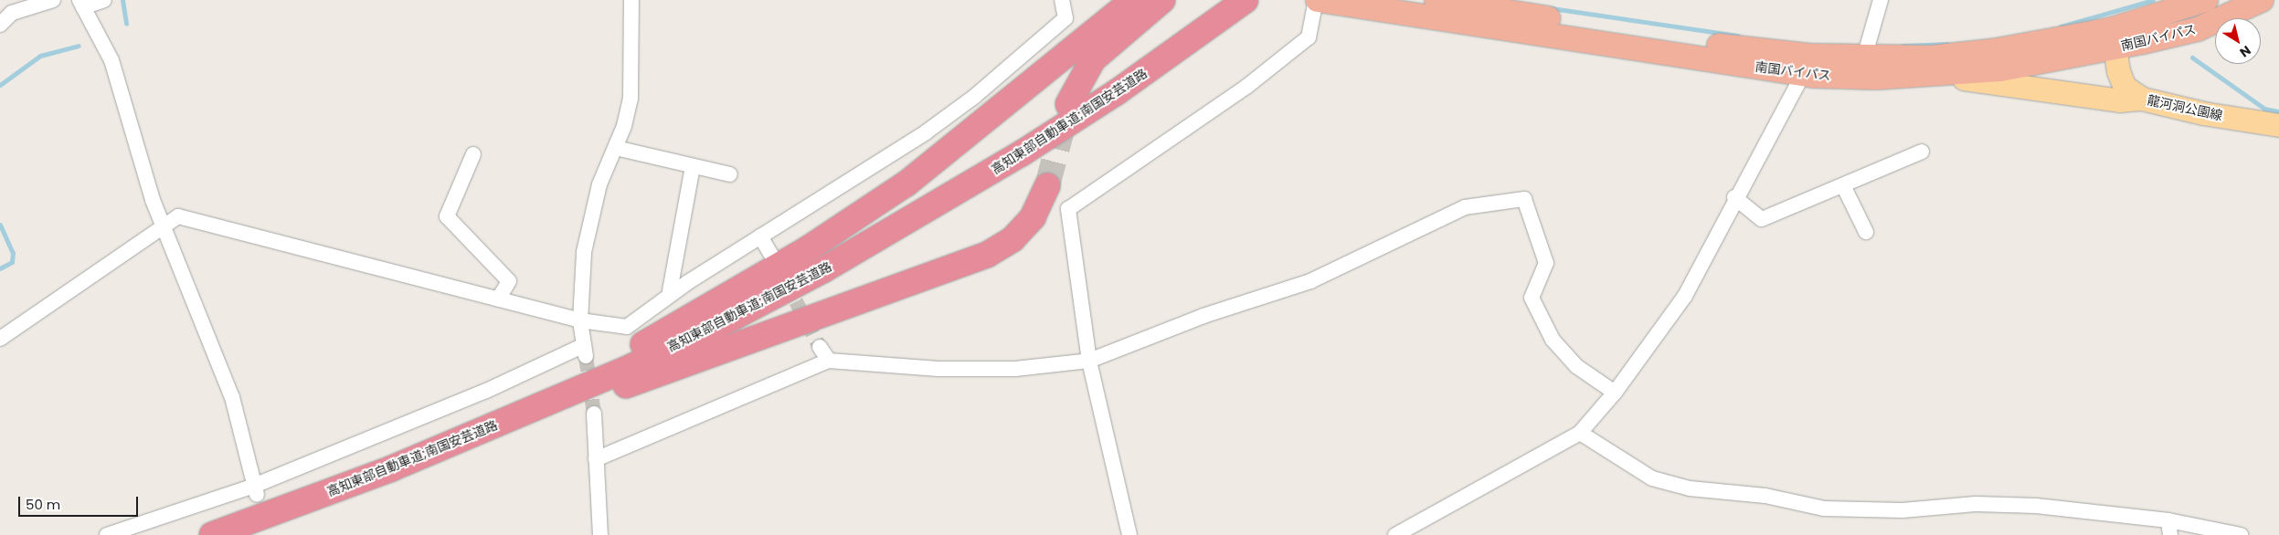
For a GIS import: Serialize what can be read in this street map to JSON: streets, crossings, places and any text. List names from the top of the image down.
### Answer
{
  "streets": {
    "highway": ["南国バイパス", "高知東部自動車道;南国安芸道路"],
    "main road": ["龍河洞公園線"]
  },
  "crossings": [
    ["南国バイパス", "龍河洞公園線"]
  ],
  "scale_bar": "50 m",
  "north": "bottom right"
}
